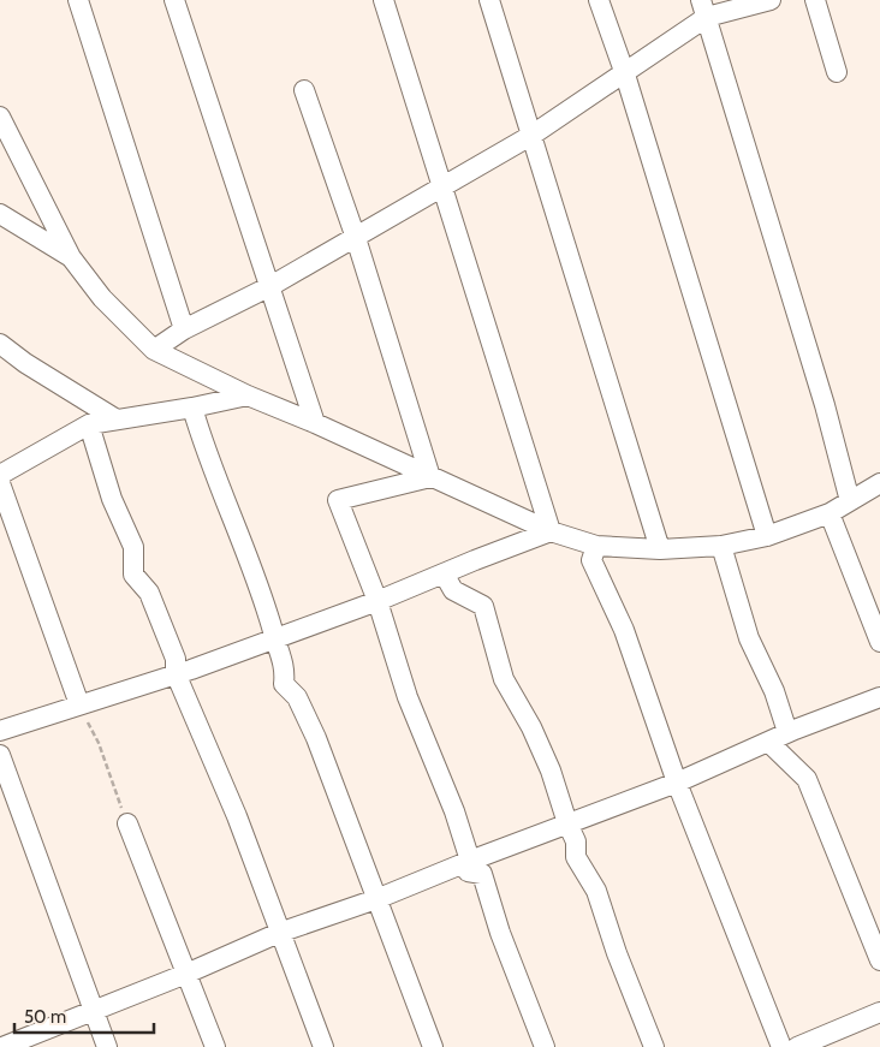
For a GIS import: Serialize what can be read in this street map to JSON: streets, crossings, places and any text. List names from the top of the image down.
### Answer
{
  "scale_bar": "50 m"
}
